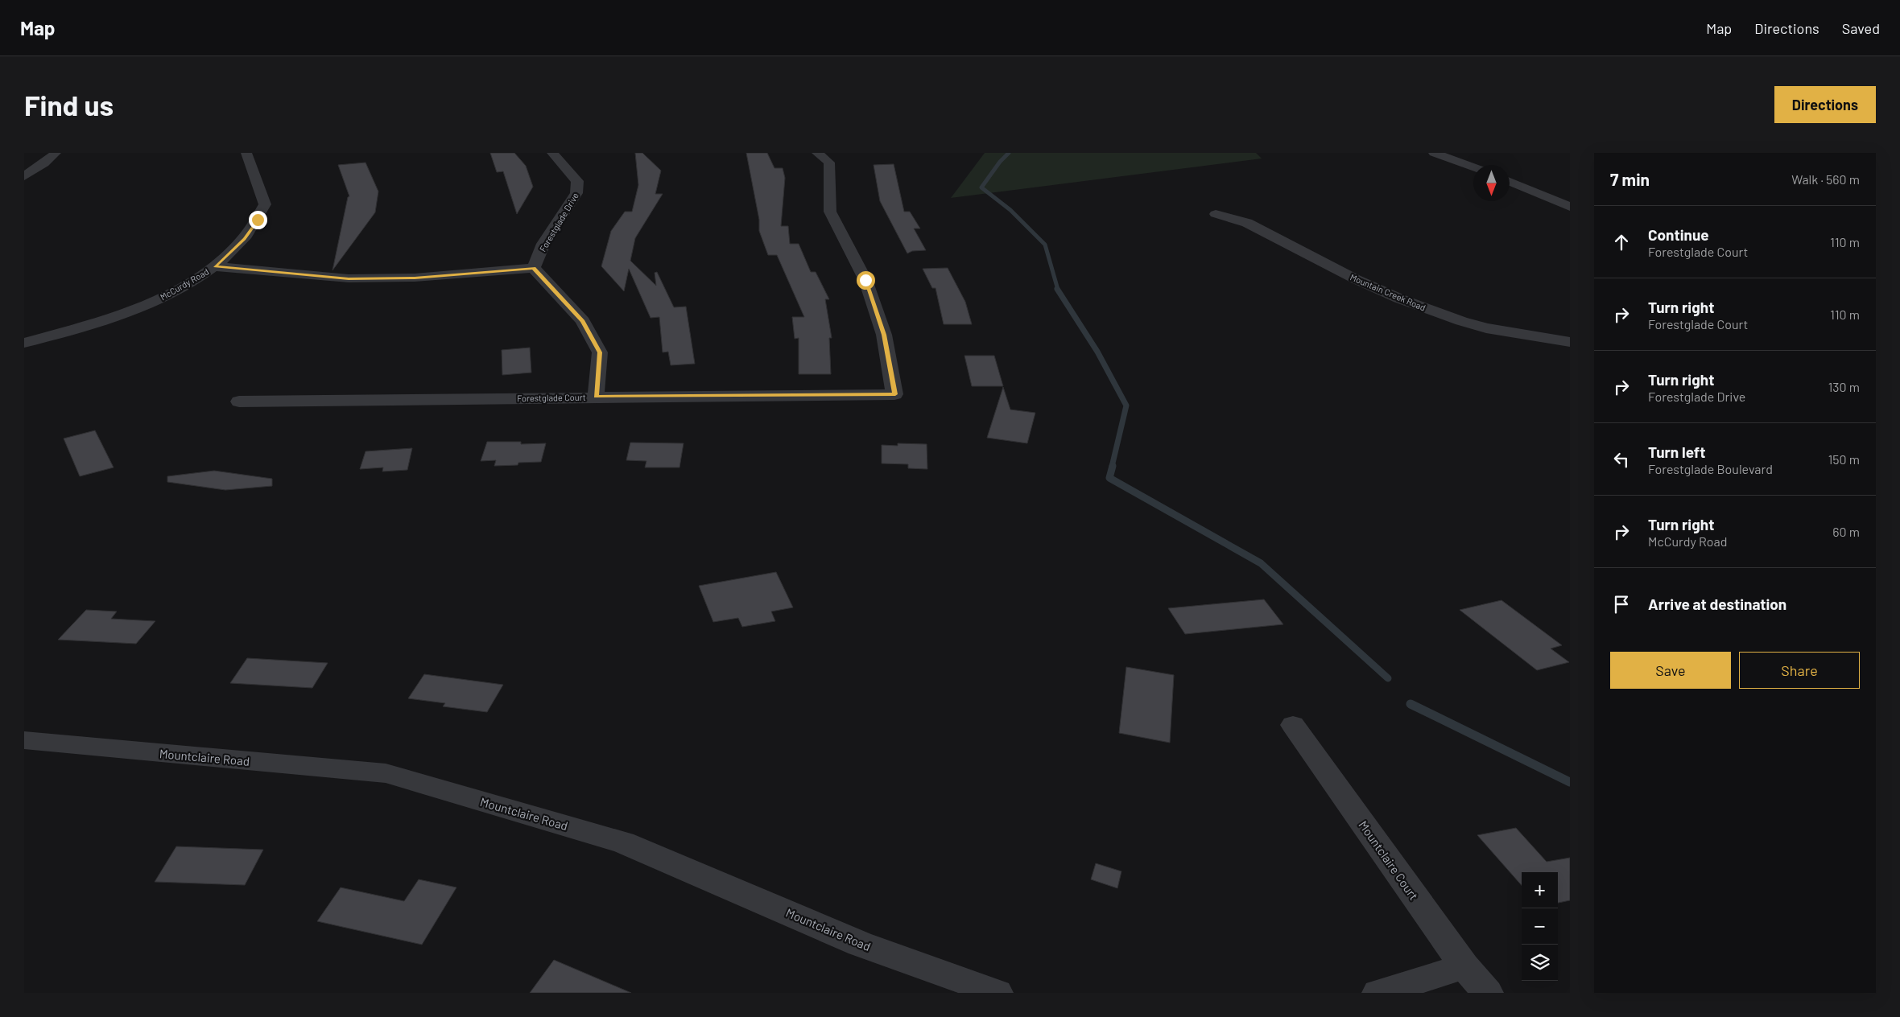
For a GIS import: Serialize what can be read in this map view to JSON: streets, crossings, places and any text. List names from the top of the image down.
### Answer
{
  "streets": {
    "street": [
      "Forestglade Drive",
      "McCurdy Road",
      "Mountain Creek Road",
      "Forestglade Court",
      "Mountclaire Road",
      "Mountclaire Court"
    ]
  },
  "north": "bottom",
  "page": {
    "header": "Map",
    "nav": ["Map", "Directions", "Saved"],
    "buttons": [
      "Directions",
      ["Save", "Share"]
    ],
    "title": "Find us",
    "heading": ["7 min", "Walk · 560 m"],
    "list": [
      ["Continue", "Forestglade Court", "110 m"],
      ["Turn right", "Forestglade Court", "110 m"],
      ["Turn right", "Forestglade Drive", "130 m"],
      ["Turn left", "Forestglade Boulevard", "150 m"],
      ["Turn right", "McCurdy Road", "60 m"],
      "Arrive at destination"
    ],
    "map_buttons": ["+", "−"]
  }
}
